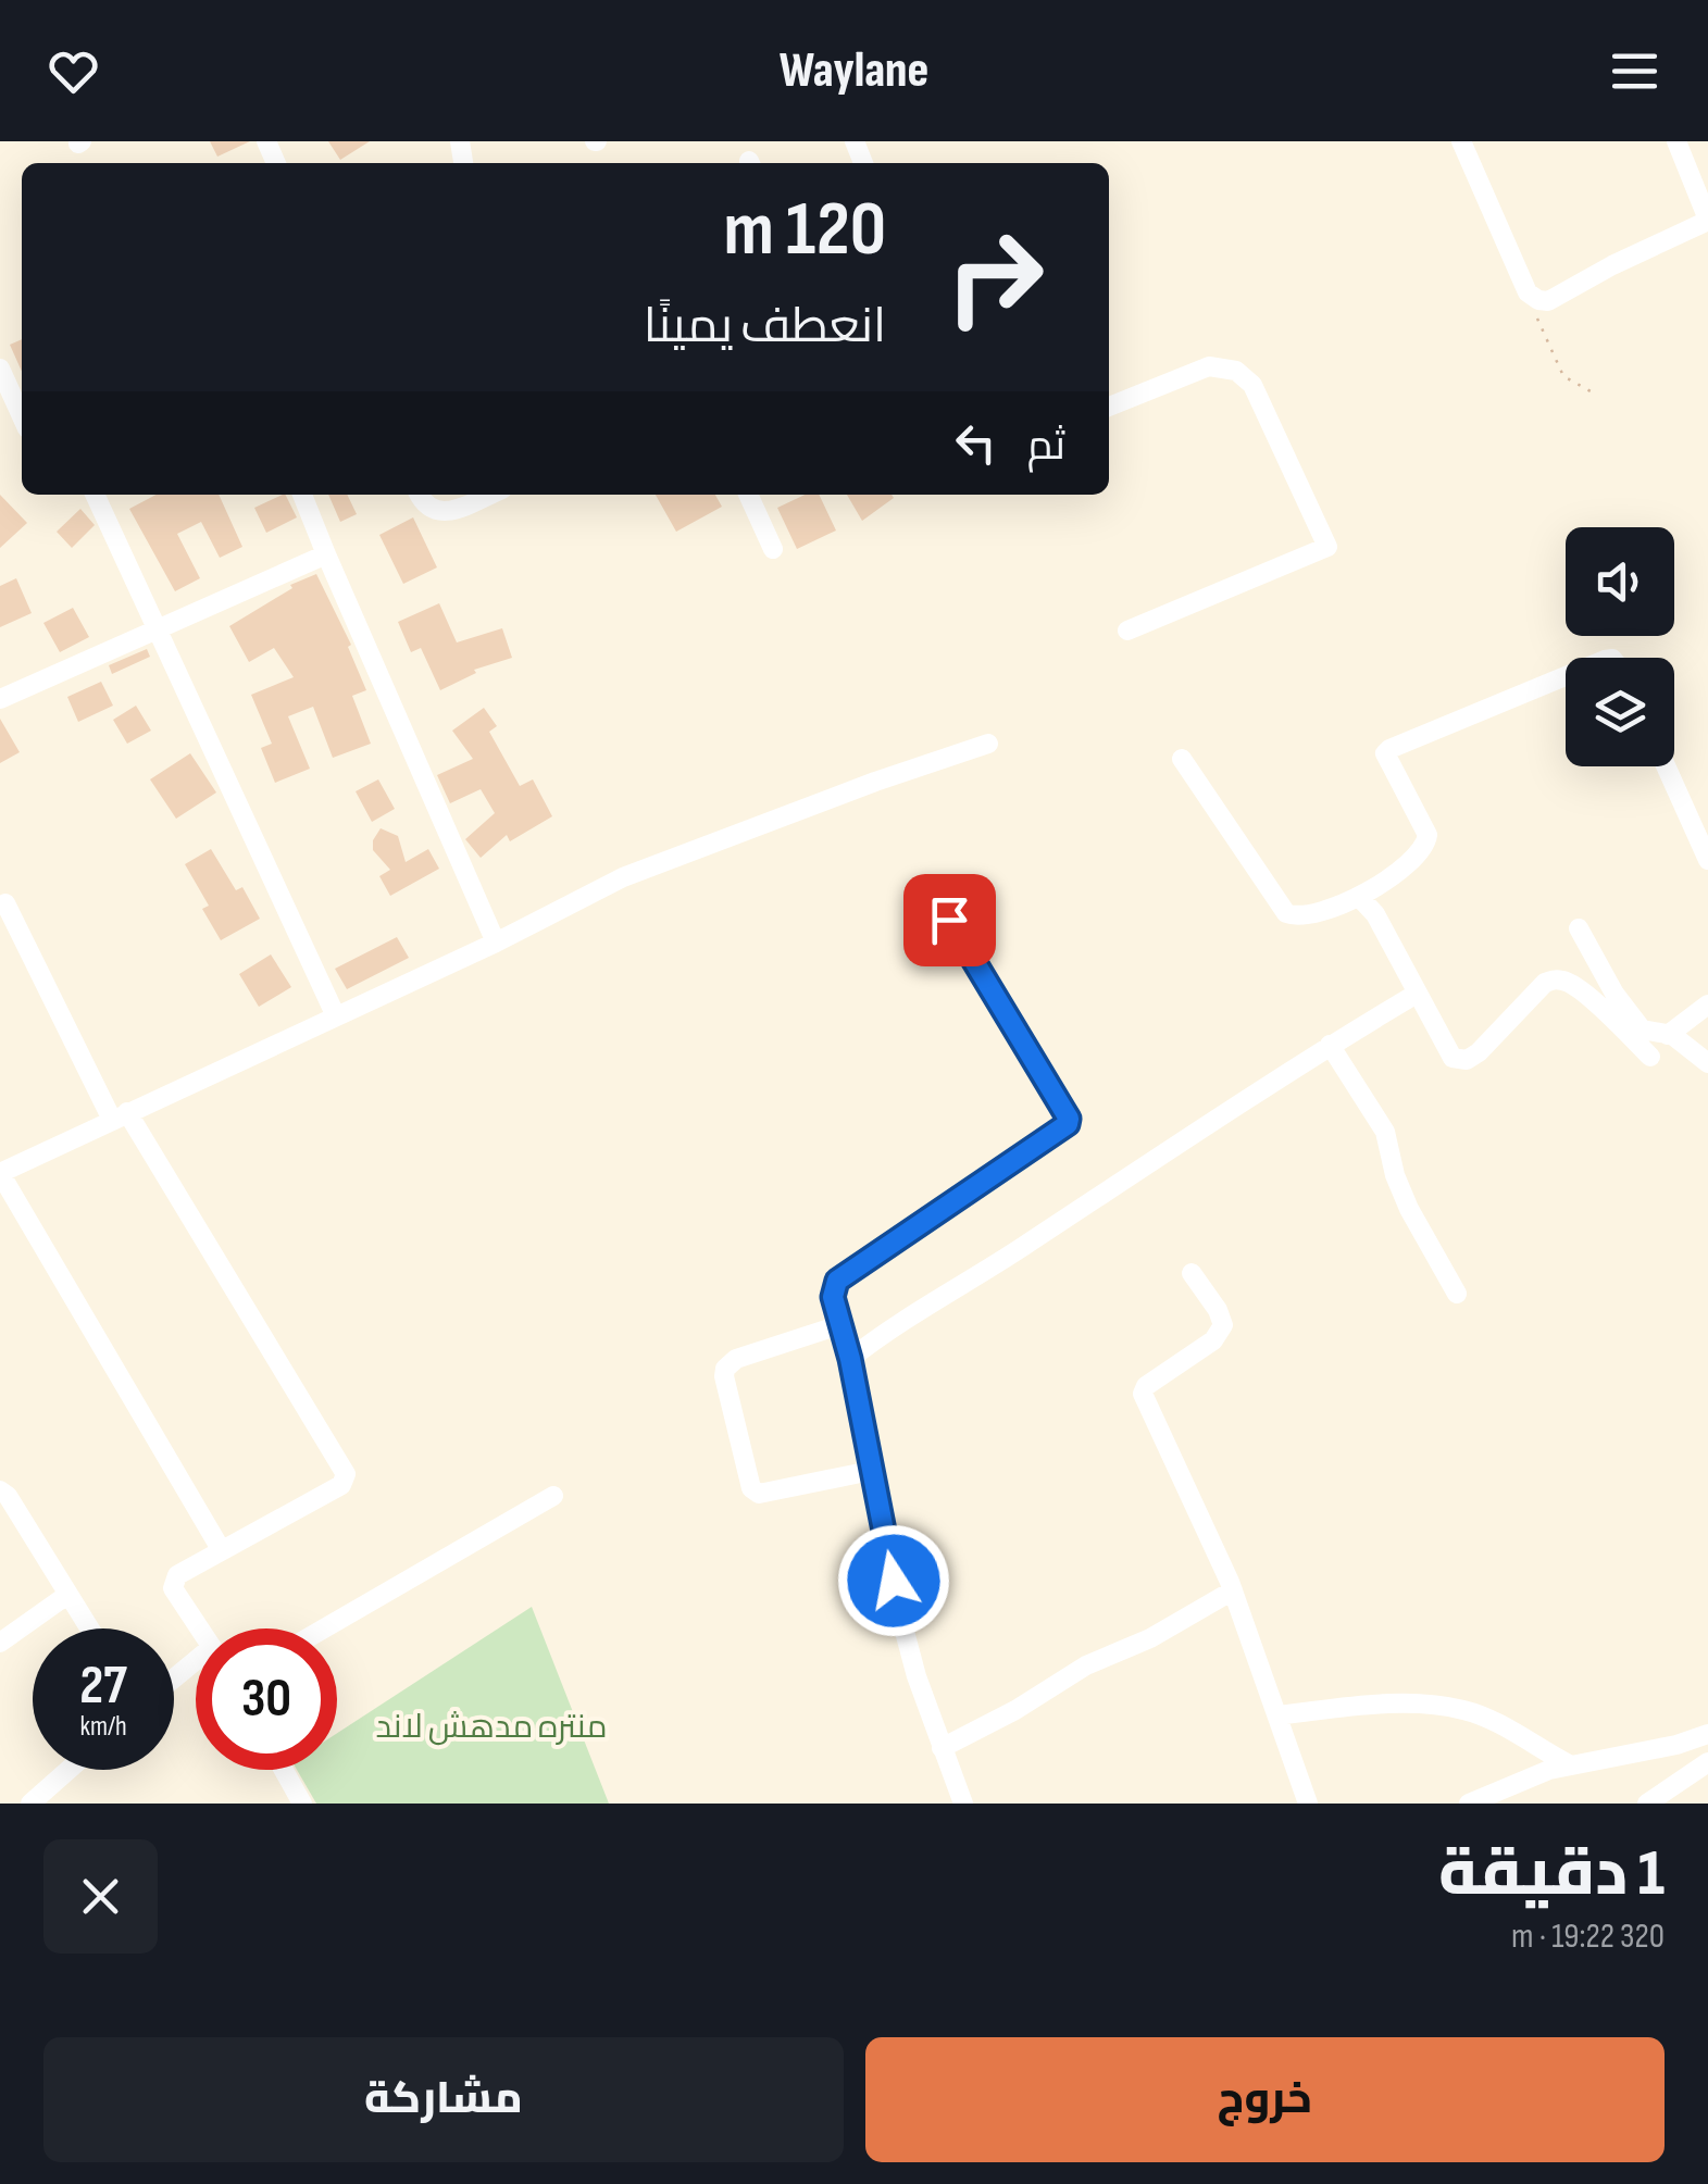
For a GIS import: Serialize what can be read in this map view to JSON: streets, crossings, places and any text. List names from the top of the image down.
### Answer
{
  "parks": ["منتره مدهش لاند"],
  "page": {
    "header": "Waylane",
    "turn": ["120 m", "انعطف يمينًا"],
    "then": "ثم",
    "speed": "27 km/h",
    "limit": "30",
    "heading": ["1 دقيقة", "320 m · 19:22"],
    "buttons": ["خروج", "مشاركة"]
  }
}
